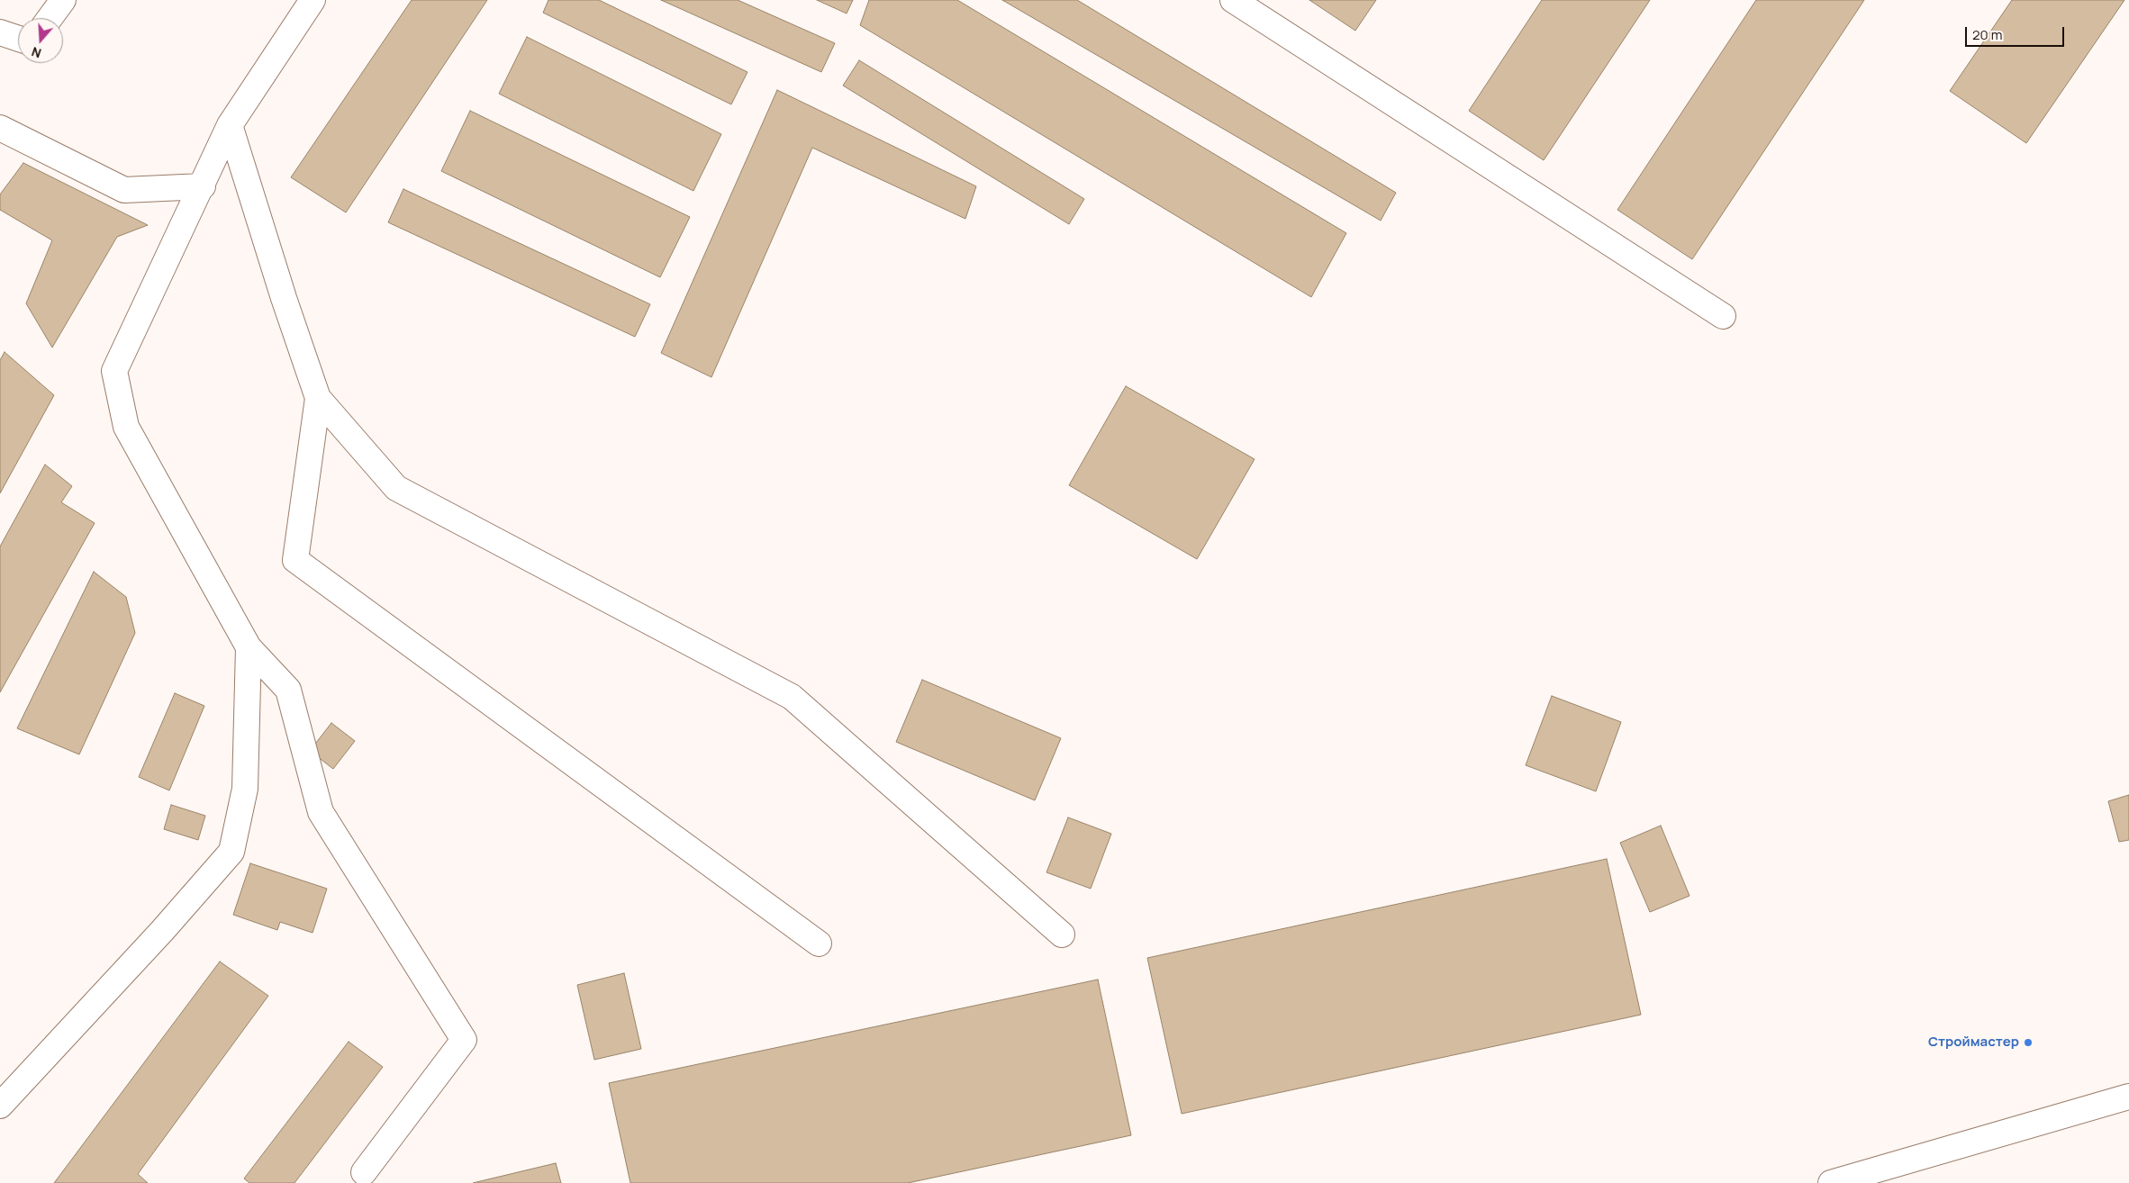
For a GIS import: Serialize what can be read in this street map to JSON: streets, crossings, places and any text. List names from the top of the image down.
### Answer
{
  "places": ["Строймастер"],
  "scale_bar": "20 m",
  "north": "bottom"
}
